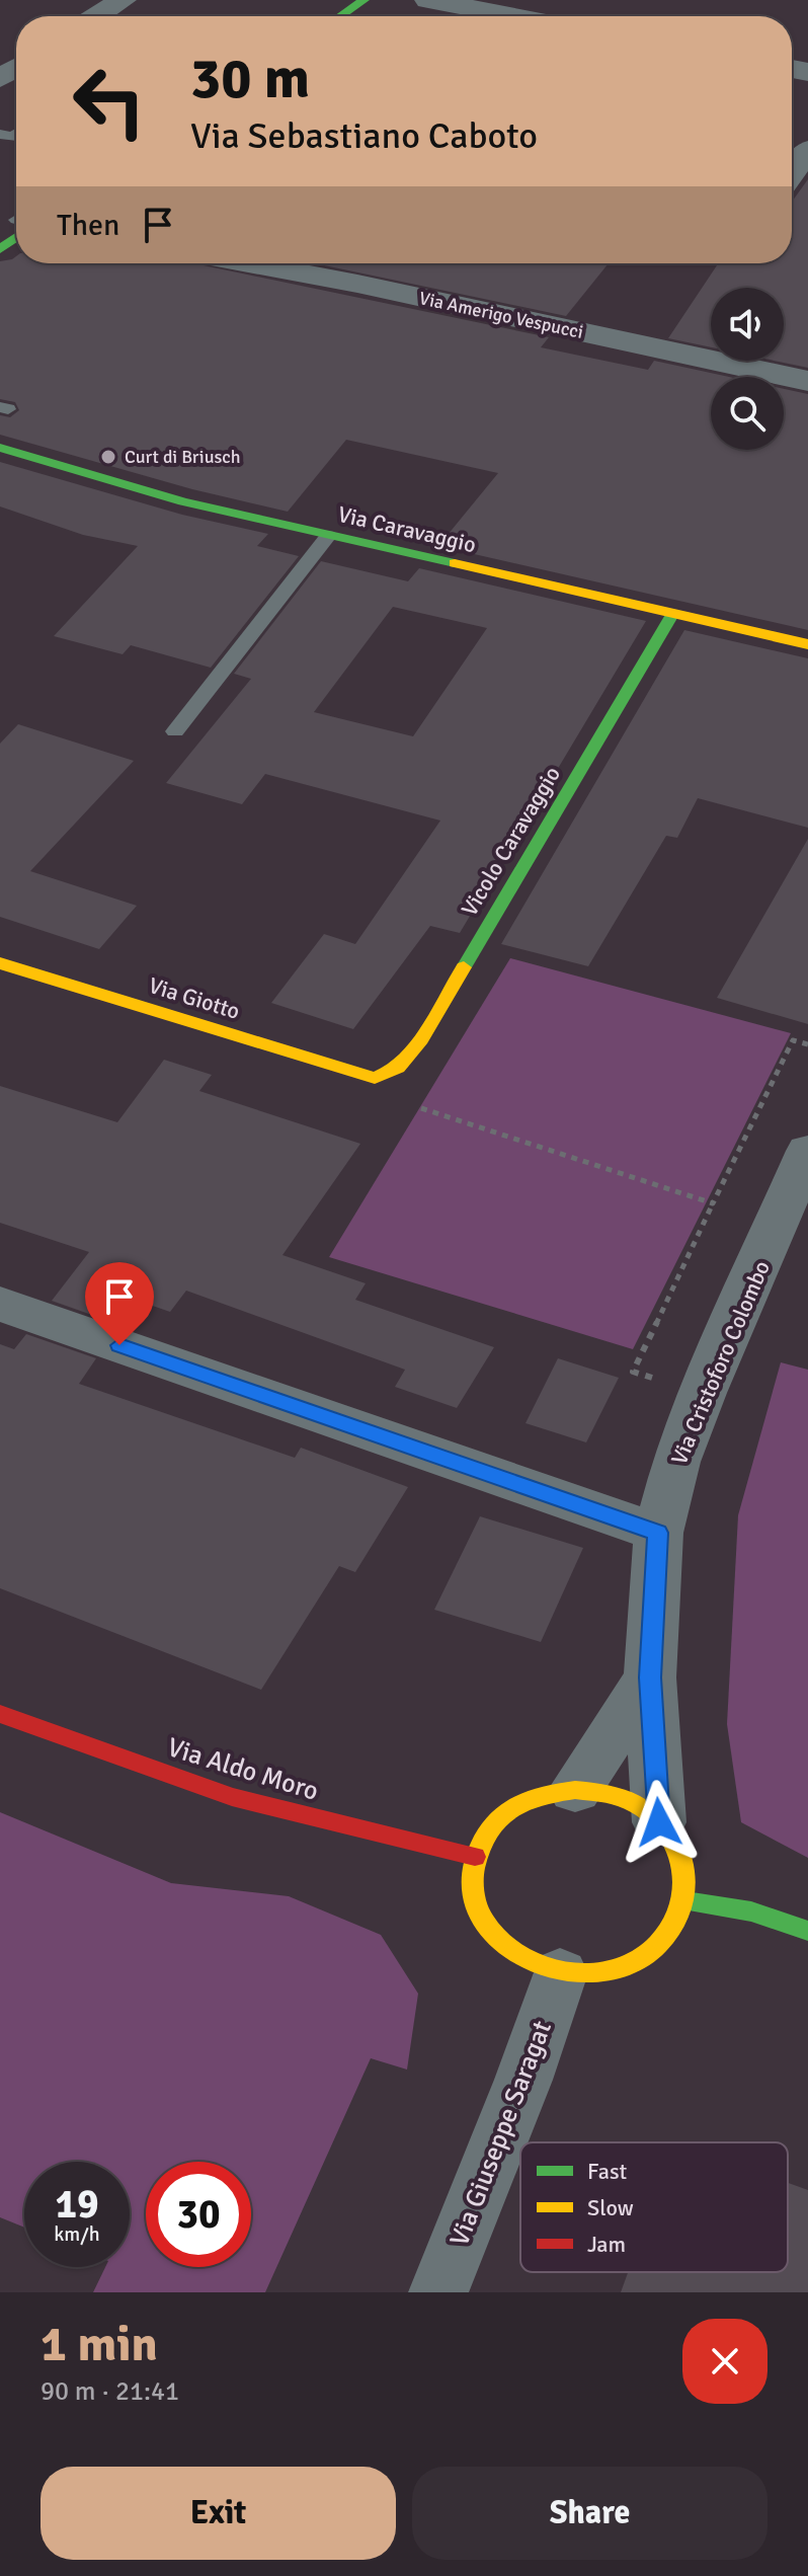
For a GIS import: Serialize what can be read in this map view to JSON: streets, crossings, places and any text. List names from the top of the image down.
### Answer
{
  "streets": {
    "street": [
      "Via Amerigo Vespucci",
      "Via Caravaggio",
      "Vicolo Caravaggio",
      "Via Giotto",
      "Via Cristoforo Colombo",
      "Via Aldo Moro",
      "Via Giuseppe Saragat"
    ]
  },
  "crossings": [
    ["Via Caravaggio", "Vicolo Caravaggio"],
    ["Vicolo Caravaggio", "Via Giotto"],
    ["Via Cristoforo Colombo", "Via Aldo Moro"],
    ["Via Cristoforo Colombo", "Via Giuseppe Saragat"],
    ["Via Aldo Moro", "Via Giuseppe Saragat"]
  ],
  "places": ["Curt di Briusch"],
  "legend": ["Fast", "Slow", "Jam"],
  "page": {
    "turn": ["30 m", "Via Sebastiano Caboto"],
    "then": "Then",
    "speed": "19 km/h",
    "limit": "30",
    "heading": ["1 min", "90 m · 21:41"],
    "buttons": ["Exit", "Share"]
  }
}
